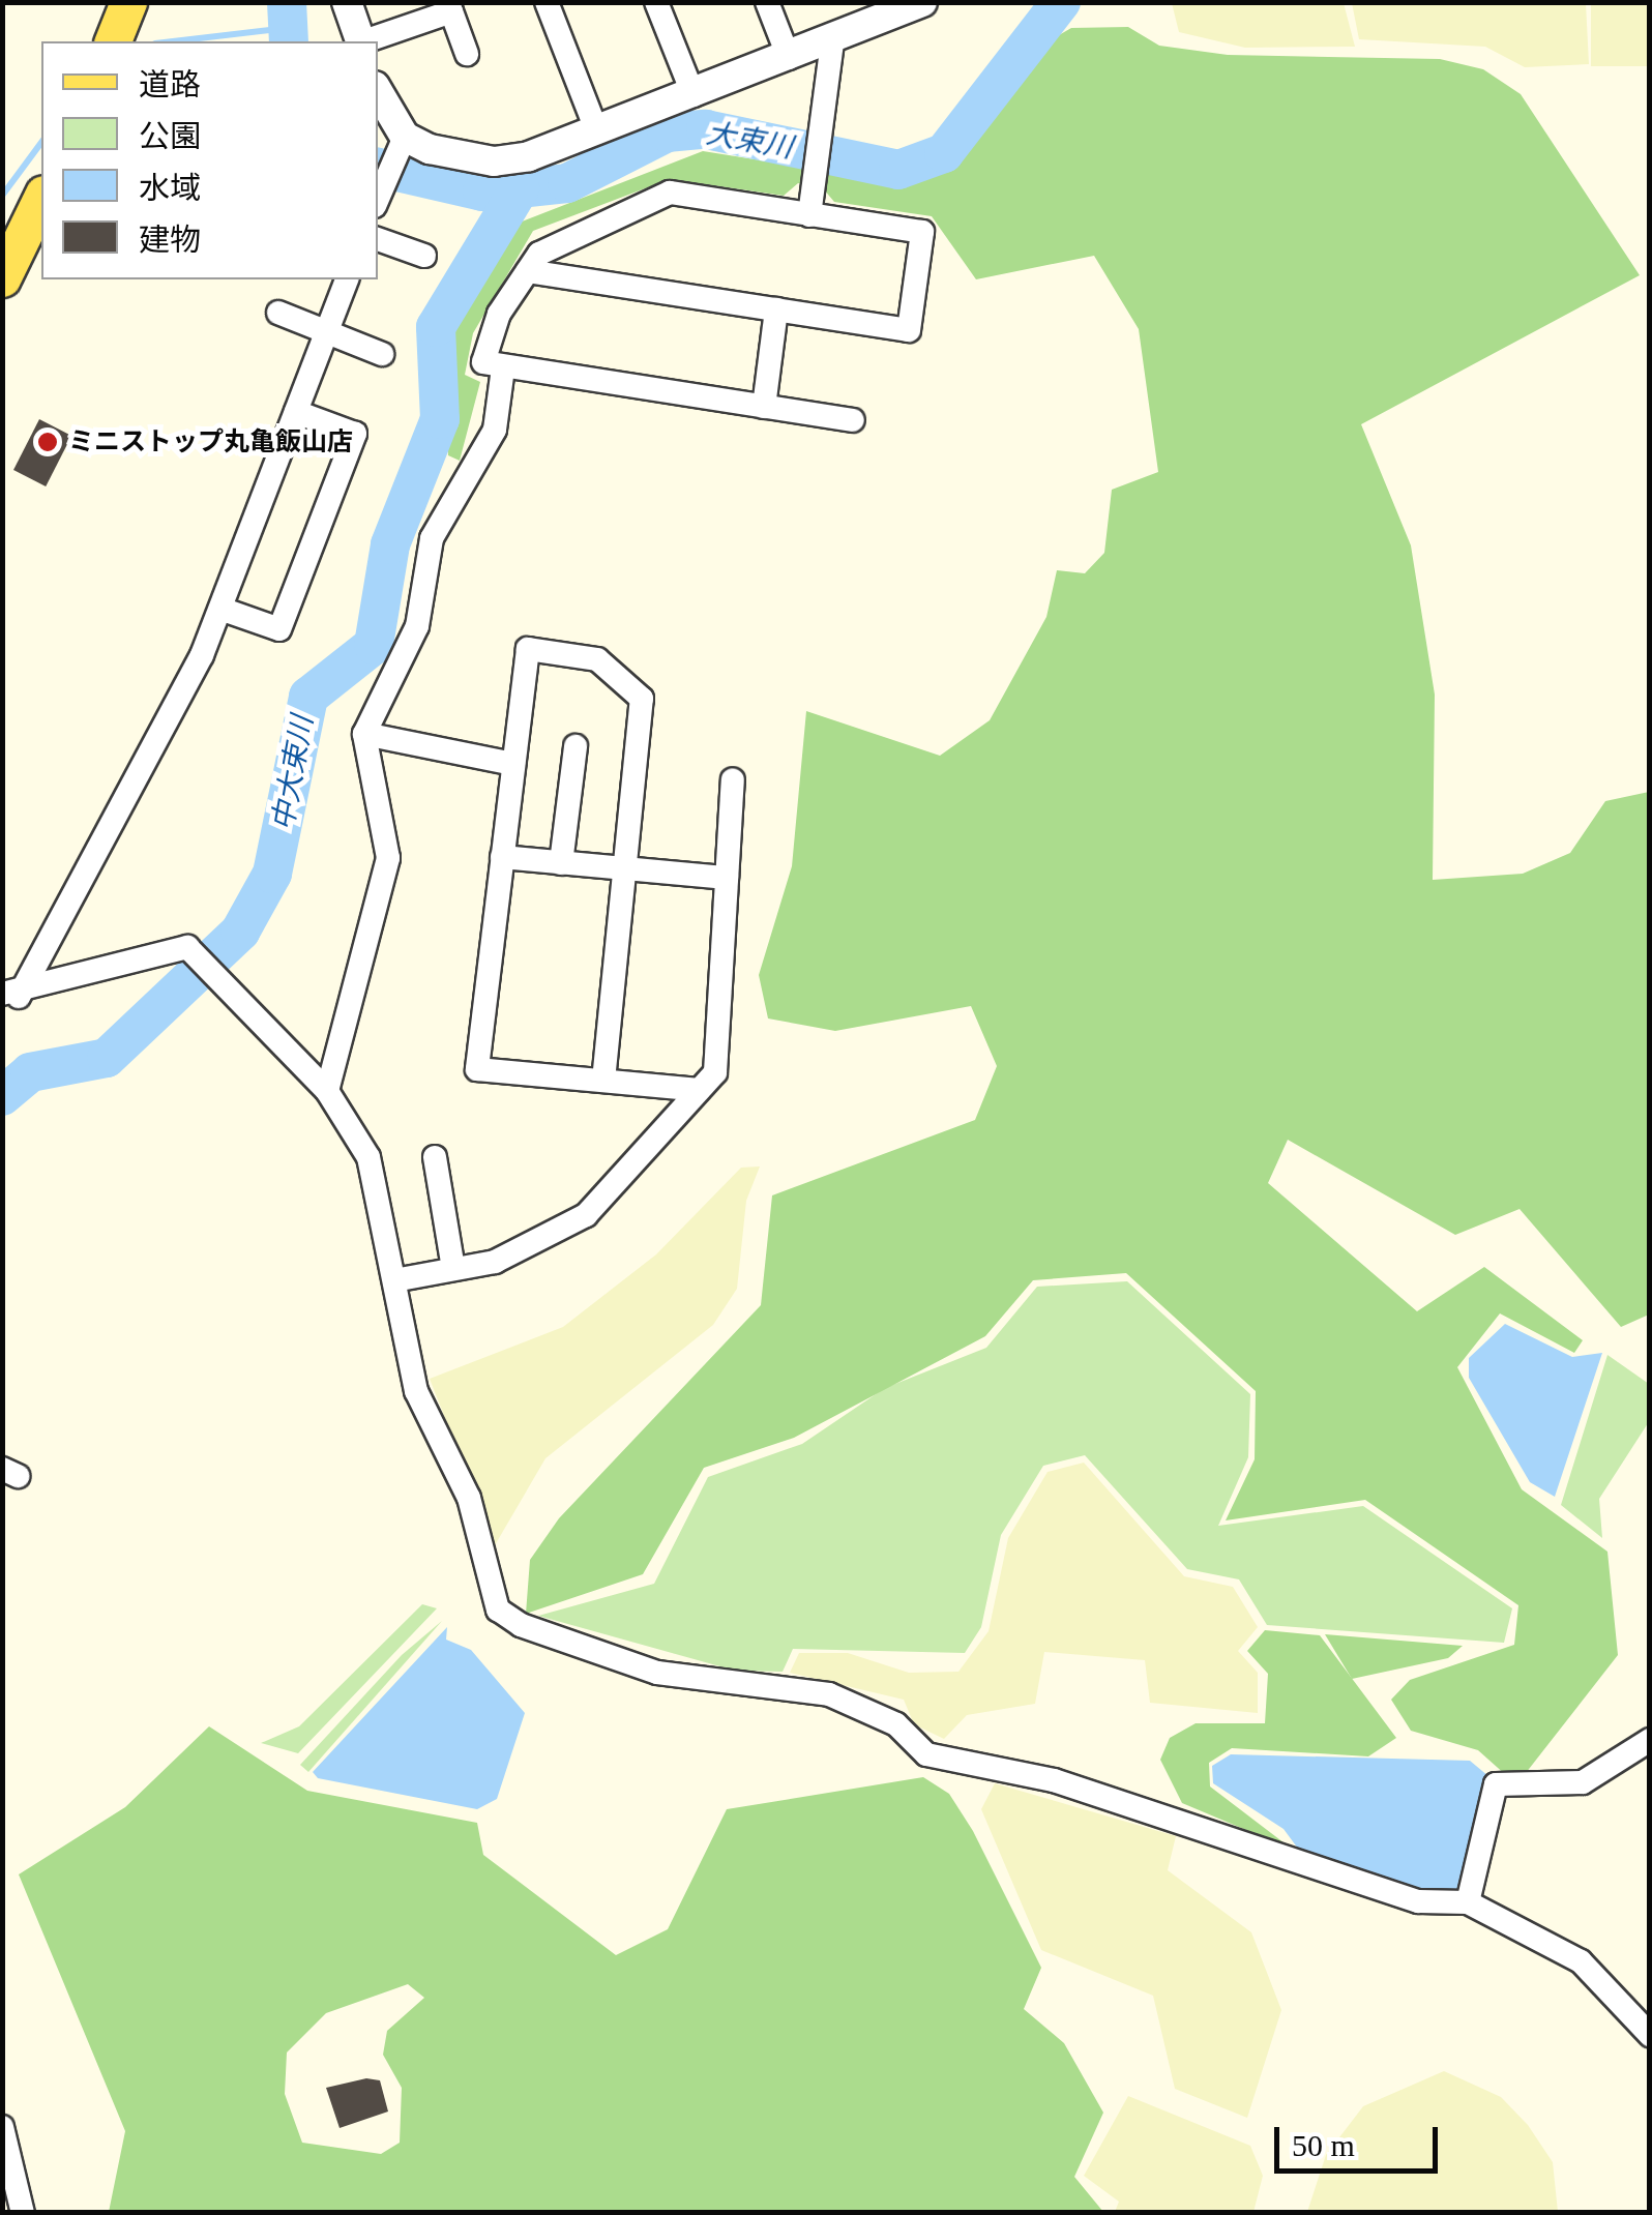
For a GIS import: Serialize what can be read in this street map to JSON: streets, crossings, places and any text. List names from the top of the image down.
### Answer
{
  "water": ["大束川", "中大束川"],
  "places": ["ミニストップ丸亀飯山店"],
  "legend": [
    "道路",
    "公園",
    "水域",
    "建物"
  ],
  "scale_bar": "50 m"
}
